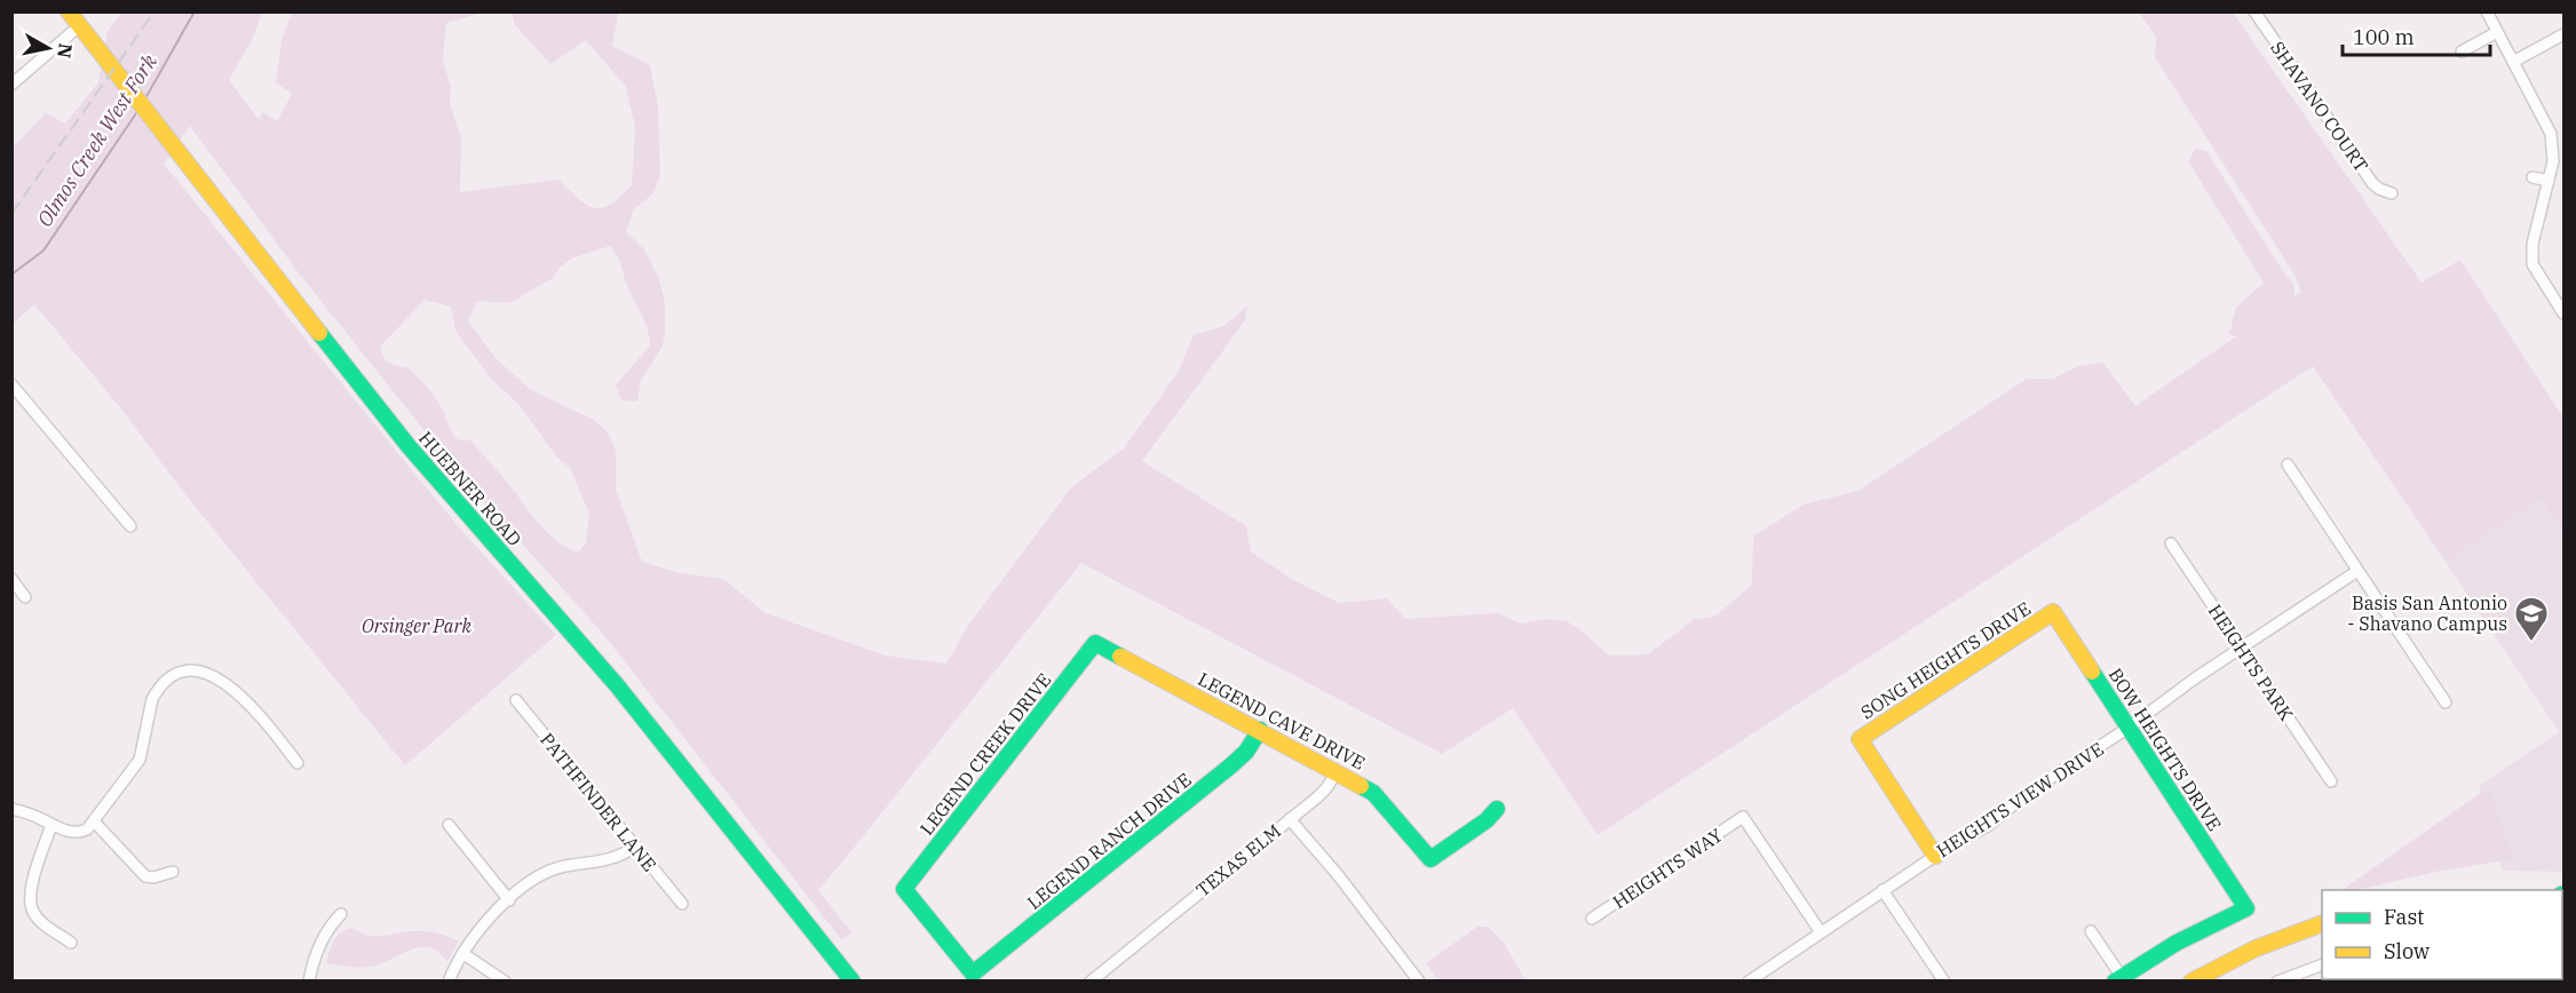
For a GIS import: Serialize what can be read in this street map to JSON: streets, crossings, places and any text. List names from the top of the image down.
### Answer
{
  "streets": {
    "street": [
      "SHAVANO COURT",
      "HUEBNER ROAD",
      "SONG HEIGHTS DRIVE",
      "HEIGHTS PARK",
      "LEGEND CAVE DRIVE",
      "BOW HEIGHTS DRIVE",
      "LEGEND CREEK DRIVE",
      "HEIGHTS VIEW DRIVE",
      "PATHFINDER LANE",
      "LEGEND RANCH DRIVE",
      "TEXAS ELM",
      "HEIGHTS WAY"
    ]
  },
  "crossings": [
    ["SONG HEIGHTS DRIVE", "BOW HEIGHTS DRIVE"],
    ["SONG HEIGHTS DRIVE", "HEIGHTS VIEW DRIVE"],
    ["HEIGHTS PARK", "HEIGHTS VIEW DRIVE"],
    ["LEGEND CAVE DRIVE", "LEGEND CREEK DRIVE"],
    ["LEGEND CAVE DRIVE", "LEGEND RANCH DRIVE"],
    ["BOW HEIGHTS DRIVE", "HEIGHTS VIEW DRIVE"],
    ["LEGEND CREEK DRIVE", "LEGEND RANCH DRIVE"],
    ["HEIGHTS VIEW DRIVE", "HEIGHTS WAY"]
  ],
  "water": ["Olmos Creek West Fork"],
  "parks": ["Orsinger Park"],
  "places": {
    "school or university": ["Basis San Antonio - Shavano Campus"]
  },
  "legend": ["Fast", "Slow"],
  "scale_bar": "100 m",
  "north": "right"
}
